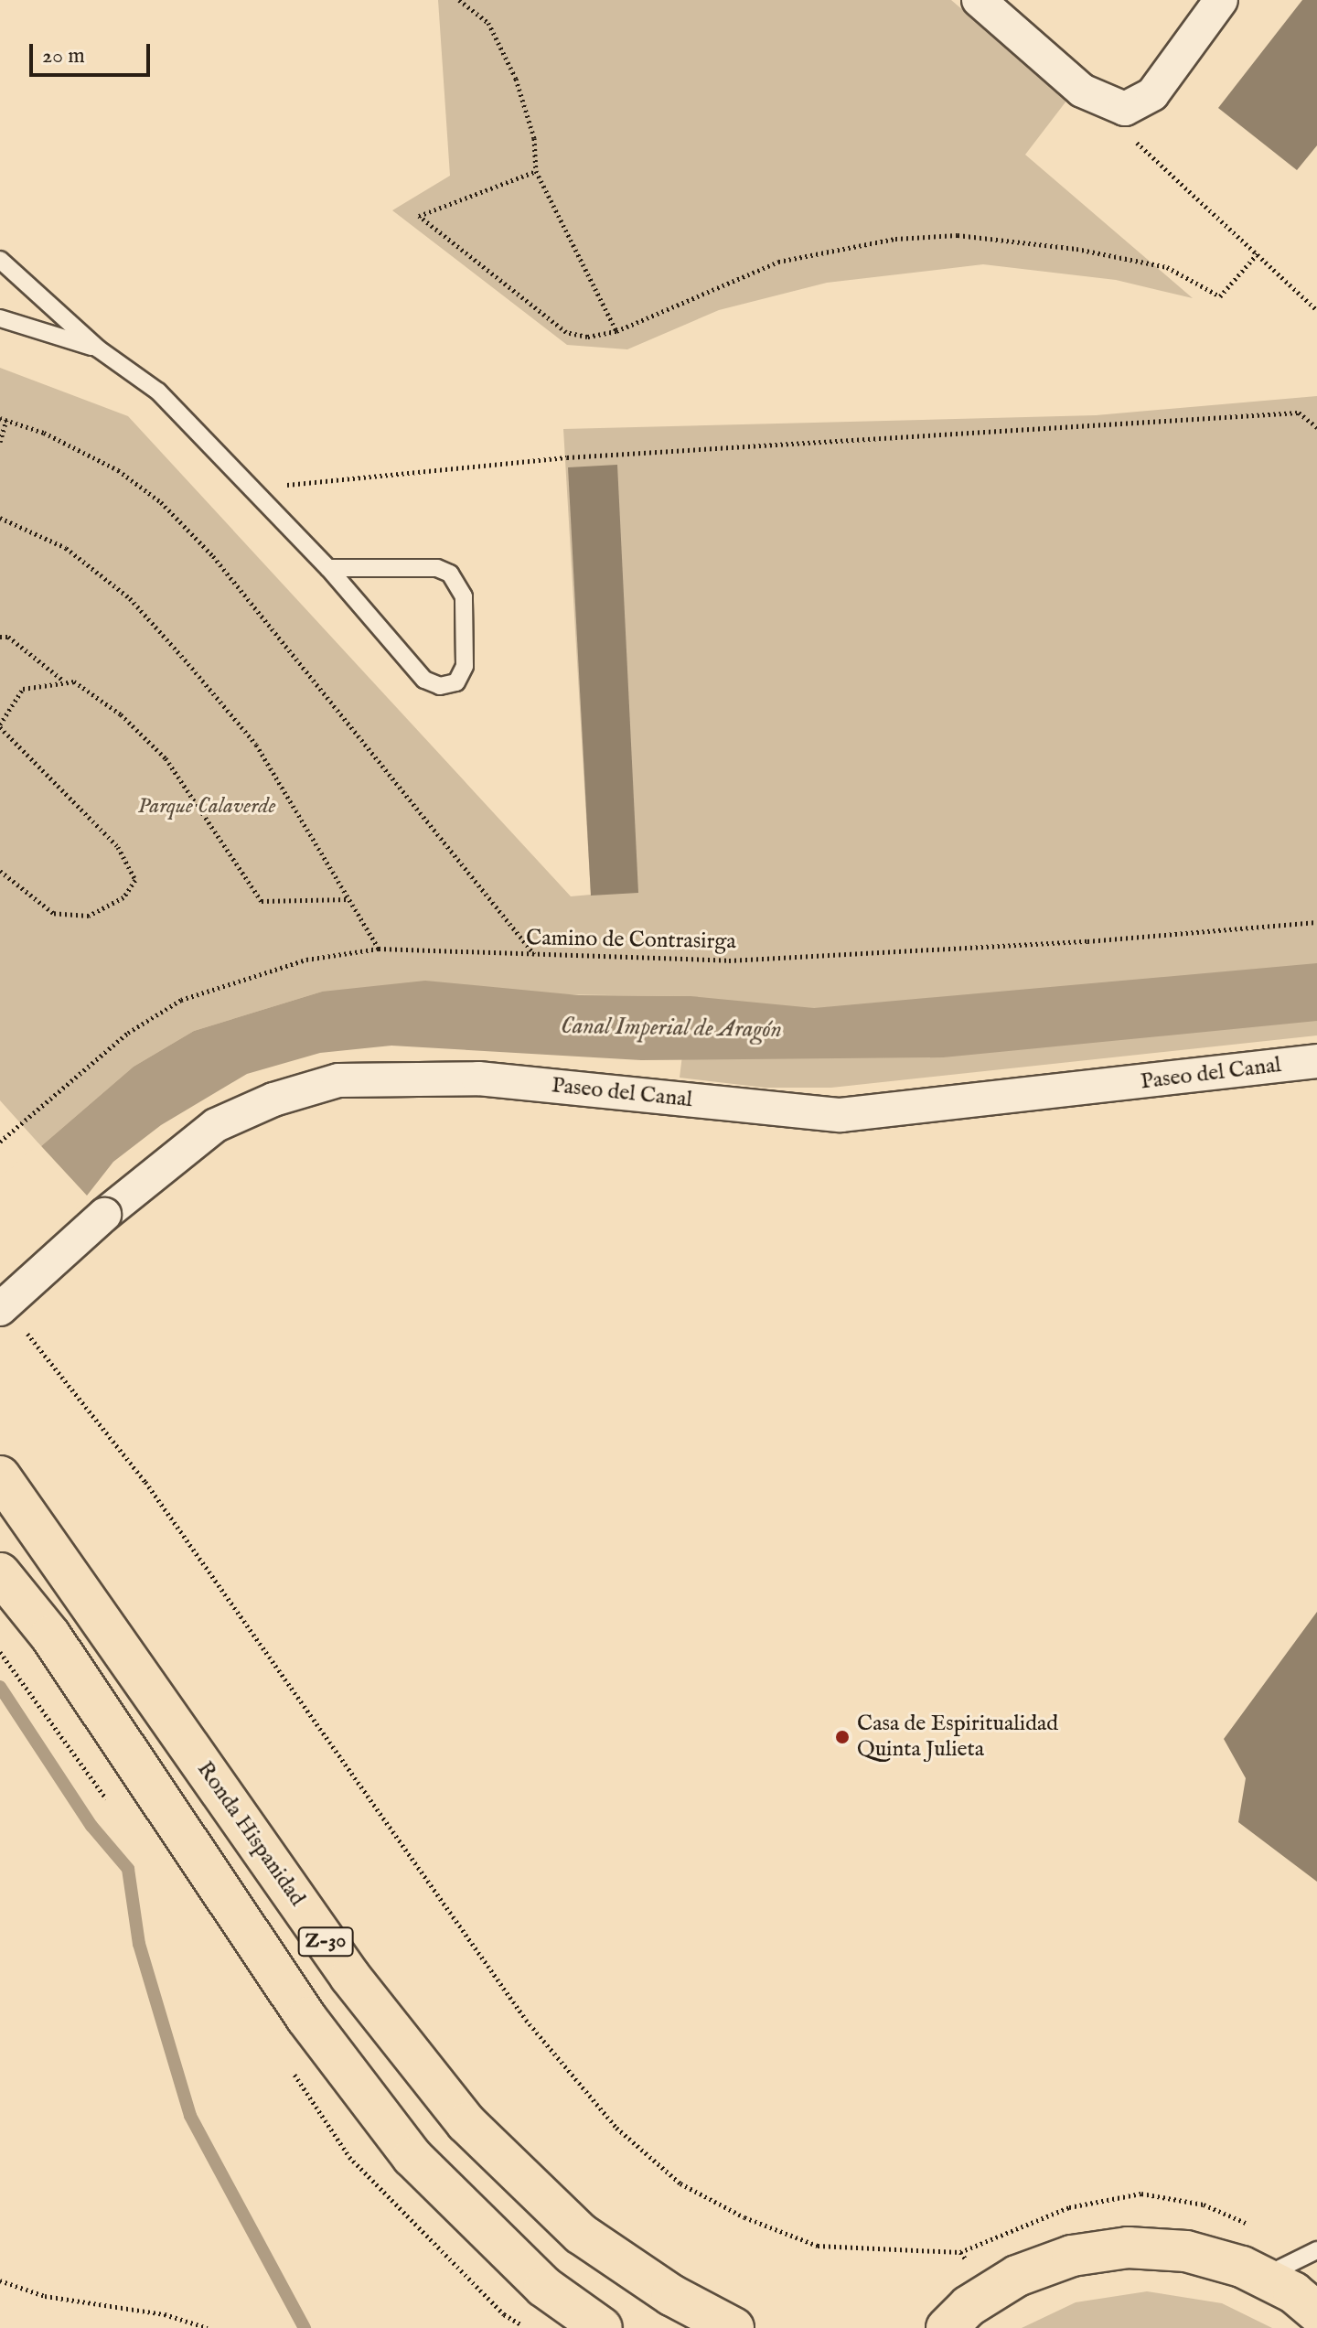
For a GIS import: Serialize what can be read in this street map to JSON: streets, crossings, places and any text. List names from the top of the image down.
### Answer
{
  "streets": {
    "highway": ["Ronda Hispanidad", "Z-30"],
    "street": ["Paseo del Canal"],
    "path": ["Camino de Contrasirga"]
  },
  "water": ["Canal Imperial de Aragón"],
  "parks": ["Parque Calaverde"],
  "places": ["Casa de Espiritualidad Quinta Julieta"],
  "scale_bar": "20 m"
}
